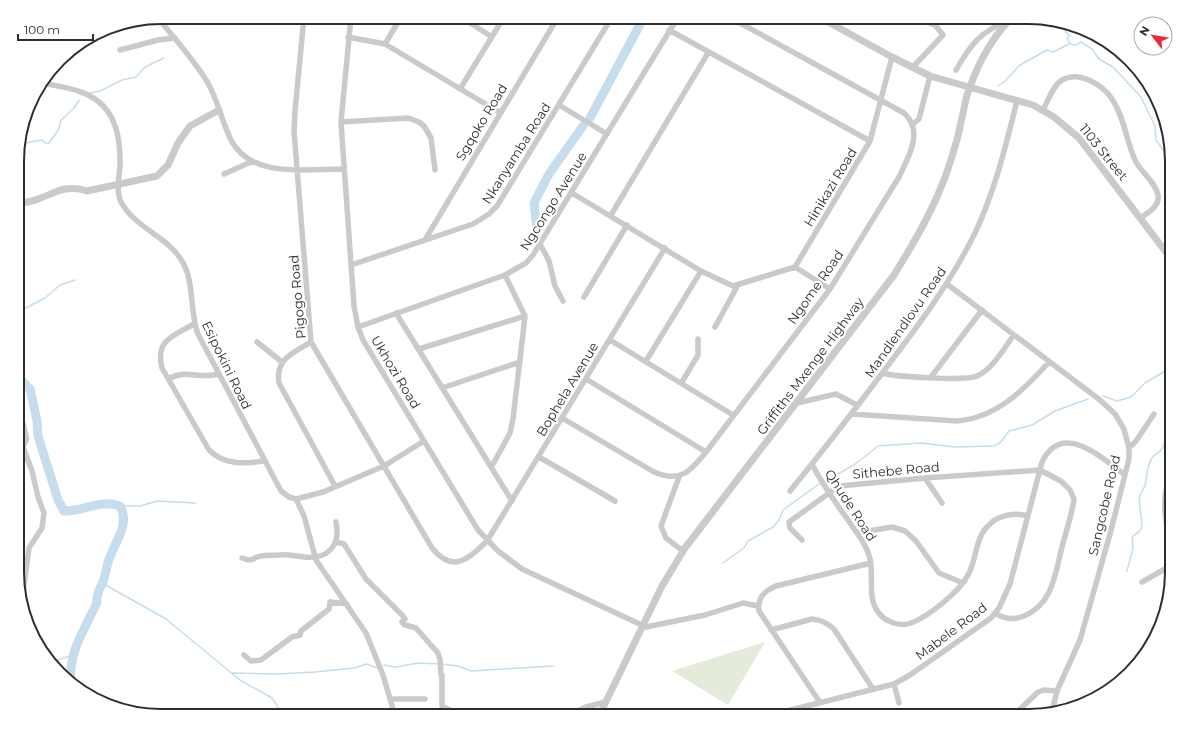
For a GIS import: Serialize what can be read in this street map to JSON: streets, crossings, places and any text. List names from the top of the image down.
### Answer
{
  "streets": {
    "street": [
      "Sgqoko Road",
      "1103 Street",
      "Nkanyamba Road",
      "Hinikazi Road",
      "Ngcongo Avenue",
      "Ngome Road",
      "Pigogo Road",
      "Mandlendlovu Road",
      "Esipokini Road",
      "Griffiths Mxenge Highway",
      "Ukhozi Road",
      "Bophela Avenue",
      "Sithebe Road",
      "Qhude Road",
      "Sangcobe Road",
      "Mabele Road"
    ]
  },
  "crossings": [
    ["Sgqoko Road", "Nkanyamba Road"],
    ["1103 Street", "Hinikazi Road"],
    ["1103 Street", "Mandlendlovu Road"],
    ["1103 Street", "Griffiths Mxenge Highway"],
    ["Nkanyamba Road", "Ukhozi Road"],
    ["Ngcongo Avenue", "Ukhozi Road"],
    ["Pigogo Road", "Ukhozi Road"],
    ["Pigogo Road", "Bophela Avenue"],
    ["Mandlendlovu Road", "Qhude Road"],
    ["Mandlendlovu Road", "Sangcobe Road"],
    ["Griffiths Mxenge Highway", "Ukhozi Road"],
    ["Ukhozi Road", "Bophela Avenue"],
    ["Sithebe Road", "Qhude Road"],
    ["Sithebe Road", "Mabele Road"],
    ["Qhude Road", "Mabele Road"],
    ["Sangcobe Road", "Mabele Road"]
  ],
  "scale_bar": "100 m",
  "north": "top left"
}
